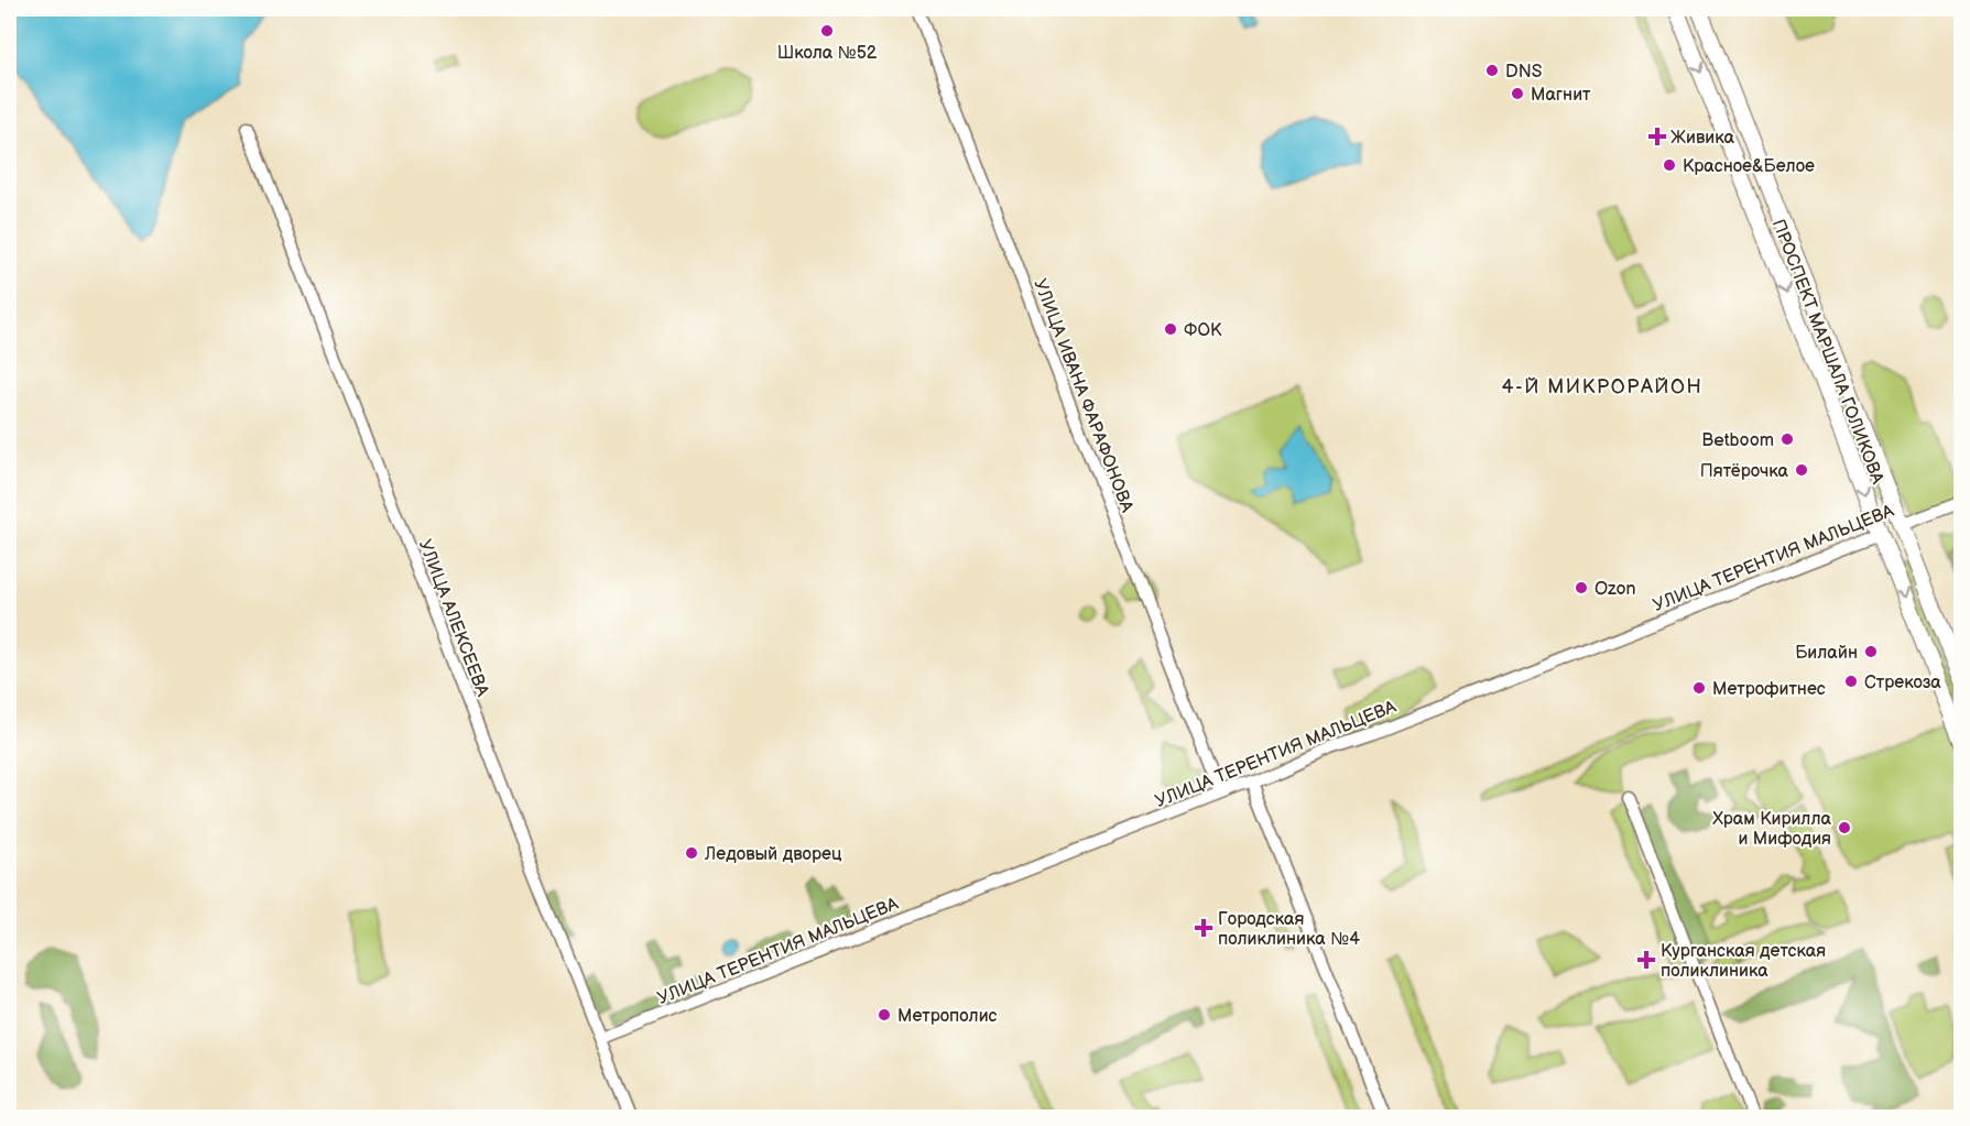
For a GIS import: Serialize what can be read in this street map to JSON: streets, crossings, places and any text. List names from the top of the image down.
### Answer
{
  "streets": {
    "main road": ["ПРОСПЕКТ МАРШАЛА ГОЛИКОВА", "УЛИЦА ТЕРЕНТИЯ МАЛЬЦЕВА"],
    "street": ["УЛИЦА ИВАНА ФАРАФОНОВА", "УЛИЦА АЛЕКСЕЕВА"]
  },
  "crossings": [
    ["ПРОСПЕКТ МАРШАЛА ГОЛИКОВА", "УЛИЦА ТЕРЕНТИЯ МАЛЬЦЕВА"],
    ["УЛИЦА ИВАНА ФАРАФОНОВА", "УЛИЦА ТЕРЕНТИЯ МАЛЬЦЕВА"],
    ["УЛИЦА ТЕРЕНТИЯ МАЛЬЦЕВА", "УЛИЦА АЛЕКСЕЕВА"]
  ],
  "districts": ["4-Й МИКРОРАЙОН"],
  "places": {
    "other": [
      "Школа №52",
      "DNS",
      "Магнит",
      "Красное&Белое",
      "ФОК",
      "Betboom",
      "Пятёрочка",
      "Ozon",
      "Билайн",
      "Стрекоза",
      "Метрофитнес",
      "Храм Кирилла и Мифодия",
      "Ледовый дворец",
      "Метрополис"
    ],
    "health": ["Живика", "Городская поликлиника №4", "Курганская детская поликлиника"]
  }
}
